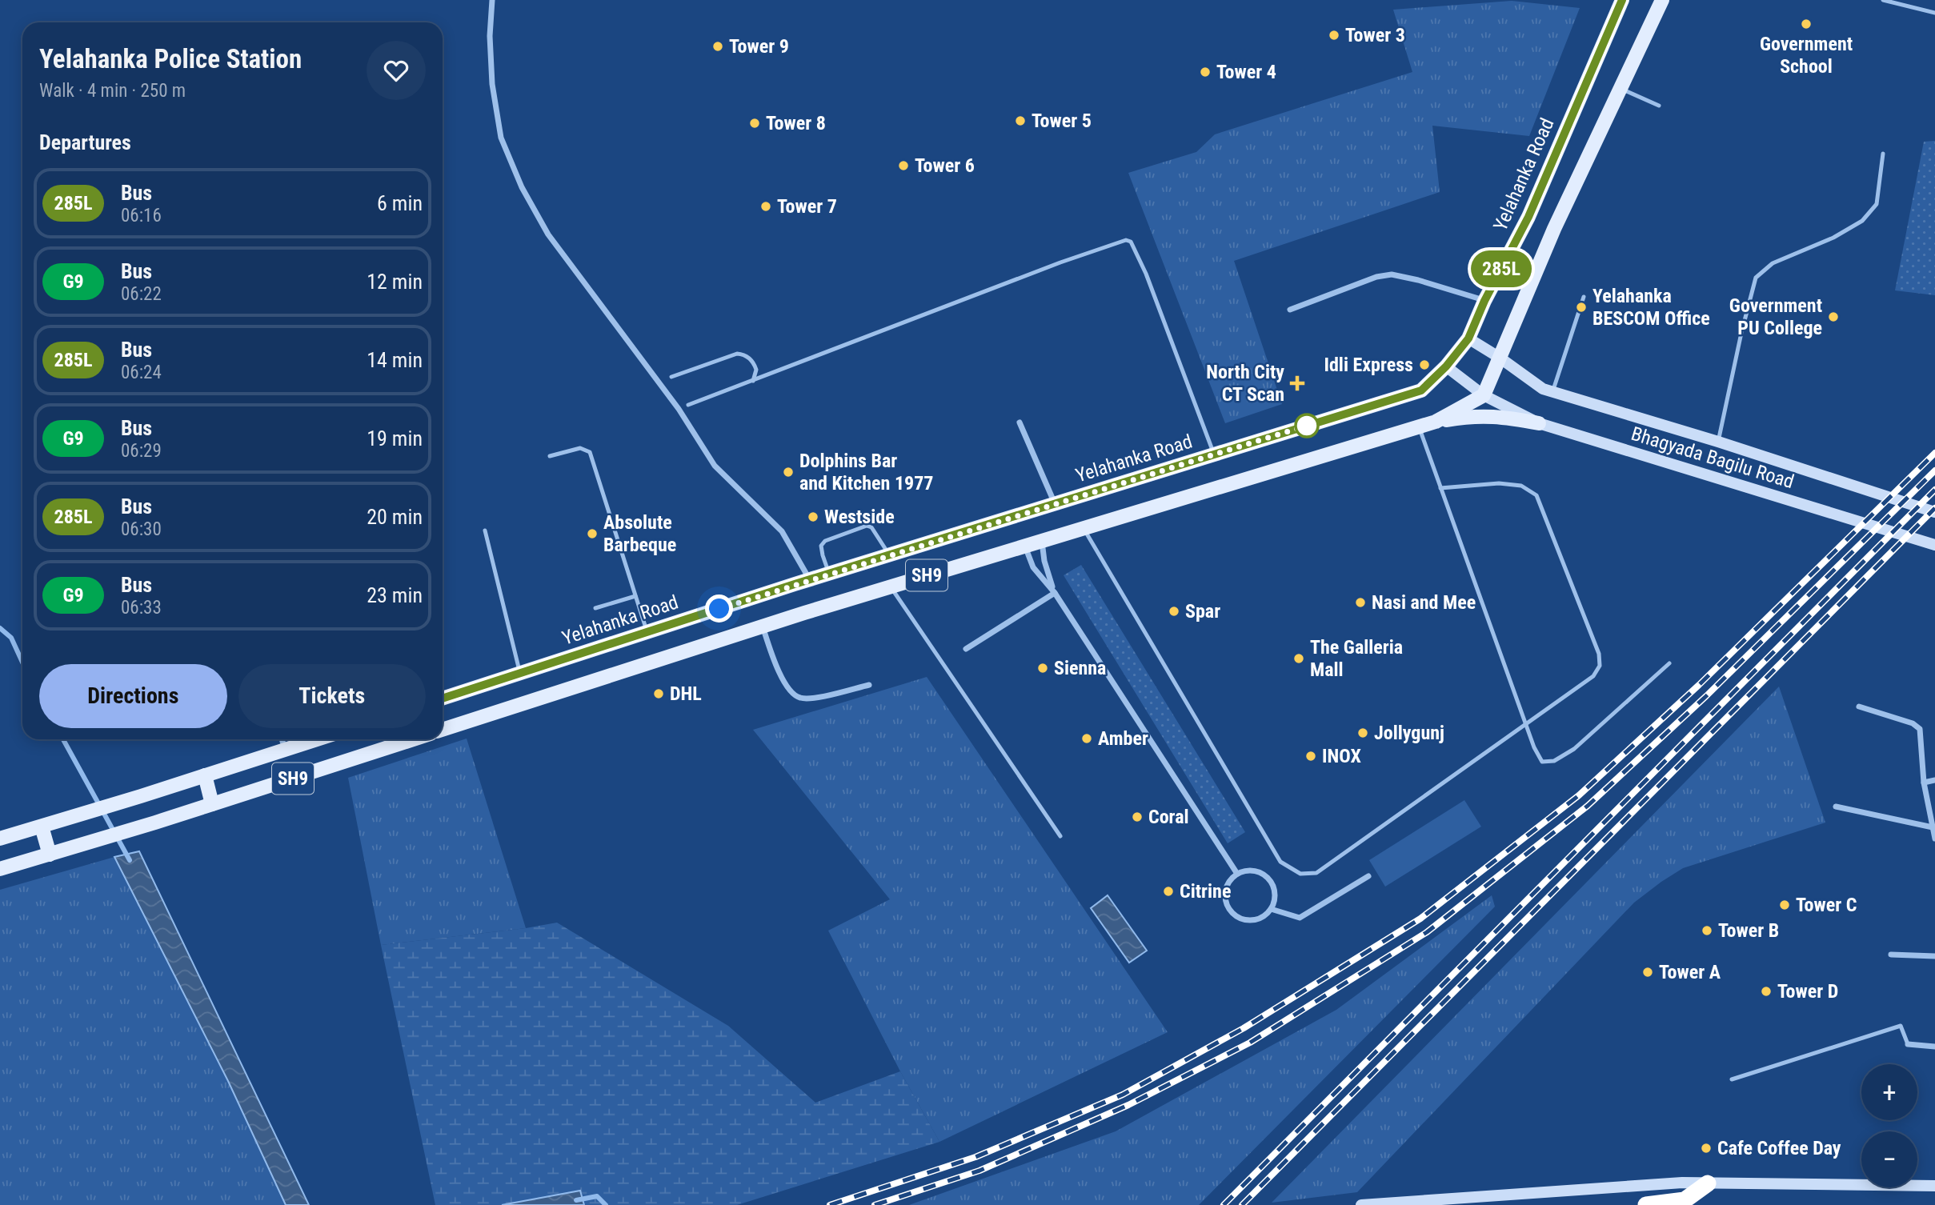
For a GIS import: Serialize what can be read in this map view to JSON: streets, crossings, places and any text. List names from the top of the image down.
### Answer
{
  "streets": {
    "main road": ["Yelahanka Road", "Bhagyada Bagilu Road", "SH9"]
  },
  "crossings": [
    ["Yelahanka Road", "Bhagyada Bagilu Road"],
    ["Bhagyada Bagilu Road", "SH9"]
  ],
  "places": {
    "other": [
      "Government School",
      "Tower 3",
      "Tower 9",
      "Tower 4",
      "Tower 5",
      "Tower 8",
      "Tower 6",
      "Tower 7",
      "Yelahanka BESCOM Office",
      "Government PU College",
      "Idli Express",
      "Dolphins Bar and Kitchen 1977",
      "Westside",
      "Absolute Barbeque",
      "Nasi and Mee",
      "Spar",
      "The Galleria Mall",
      "Sienna",
      "DHL",
      "Jollygunj",
      "Amber",
      "INOX",
      "Coral",
      "Citrine",
      "Tower C",
      "Tower B",
      "Tower A",
      "Tower D",
      "Cafe Coffee Day"
    ],
    "health": ["North City CT Scan"]
  },
  "lines": ["bus line 285L"],
  "page": {
    "on_map": "285L",
    "heading": [
      ["Yelahanka Police Station", "Walk · 4 min · 250 m"],
      "Departures"
    ],
    "list": [
      {
        "mark": "285L",
        "name": "Bus",
        "note": "06:16",
        "value": "6 min"
      },
      {
        "mark": "G9",
        "name": "Bus",
        "note": "06:22",
        "value": "12 min"
      },
      {
        "mark": "285L",
        "name": "Bus",
        "note": "06:24",
        "value": "14 min"
      },
      {
        "mark": "G9",
        "name": "Bus",
        "note": "06:29",
        "value": "19 min"
      },
      {
        "mark": "285L",
        "name": "Bus",
        "note": "06:30",
        "value": "20 min"
      },
      {
        "mark": "G9",
        "name": "Bus",
        "note": "06:33",
        "value": "23 min"
      }
    ],
    "buttons": ["Directions", "Tickets"],
    "map_buttons": ["+", "−"]
  }
}
